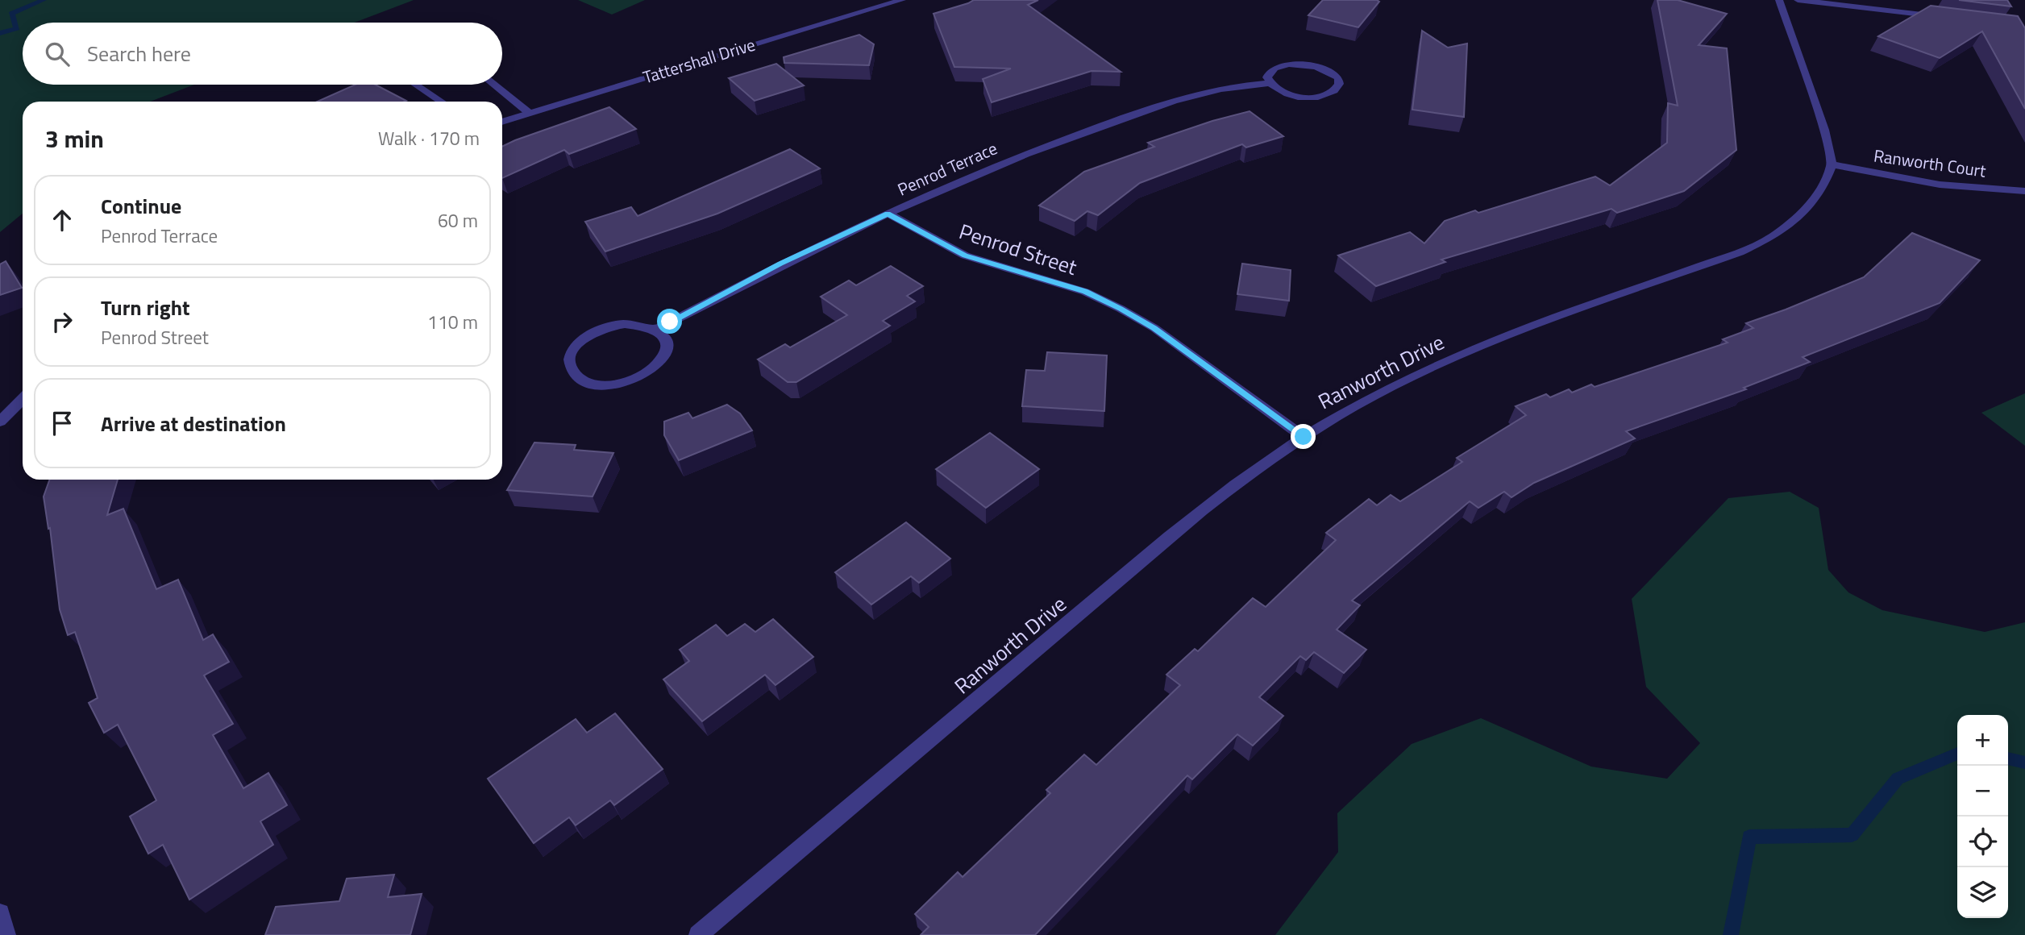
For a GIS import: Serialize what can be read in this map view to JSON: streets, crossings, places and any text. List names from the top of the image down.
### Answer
{
  "streets": {
    "street": [
      "Tattershall Drive",
      "Ranworth Court",
      "Penrod Terrace",
      "Penrod Street",
      "Ranworth Drive"
    ]
  },
  "crossings": [
    ["Ranworth Court", "Ranworth Drive"],
    ["Penrod Terrace", "Penrod Street"],
    ["Penrod Street", "Ranworth Drive"]
  ],
  "page": {
    "search": "Search here",
    "heading": ["3 min", "Walk · 170 m"],
    "list": [
      ["Continue", "Penrod Terrace", "60 m"],
      ["Turn right", "Penrod Street", "110 m"],
      "Arrive at destination"
    ],
    "map_buttons": ["+", "−"]
  }
}
